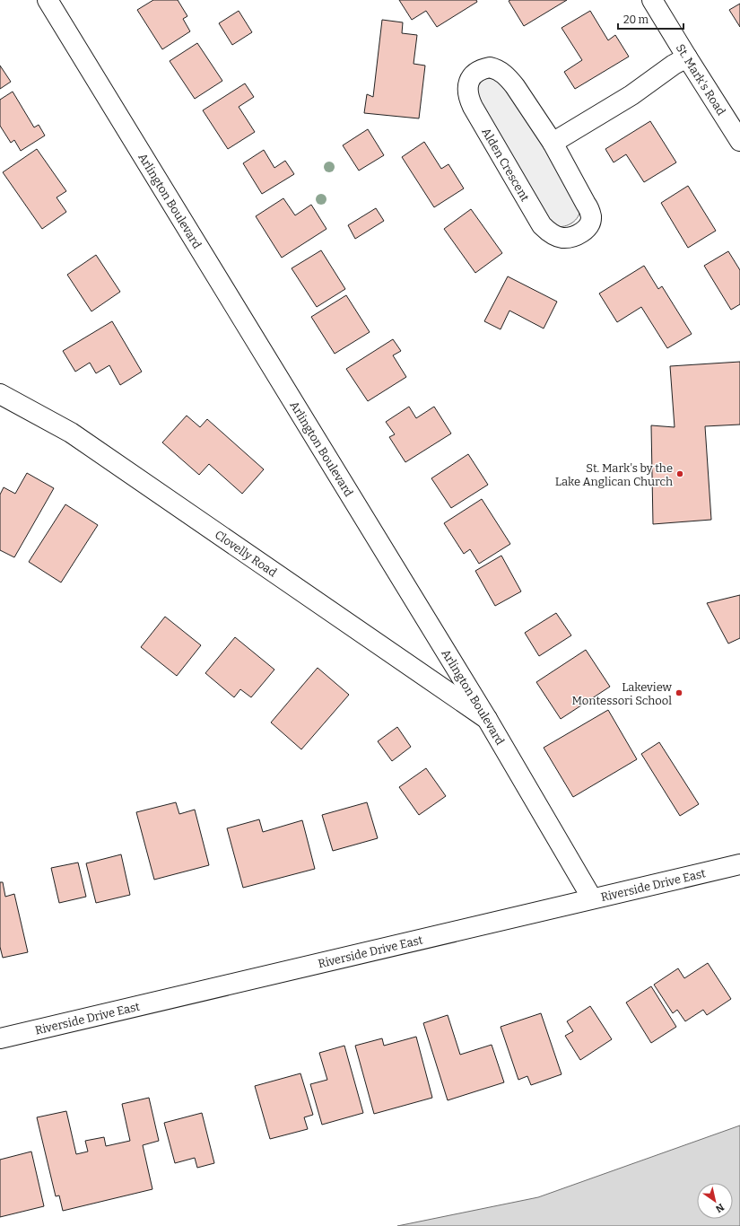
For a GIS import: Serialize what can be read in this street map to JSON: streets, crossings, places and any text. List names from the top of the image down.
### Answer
{
  "streets": {
    "street": [
      "St. Mark's Road",
      "Alden Crescent",
      "Arlington Boulevard",
      "Clovelly Road",
      "Riverside Drive East"
    ]
  },
  "crossings": [
    ["Arlington Boulevard", "Clovelly Road"],
    ["Arlington Boulevard", "Riverside Drive East"]
  ],
  "places": ["St. Mark's by the Lake Anglican Church", "Lakeview Montessori School"],
  "scale_bar": "20 m",
  "north": "bottom right"
}
